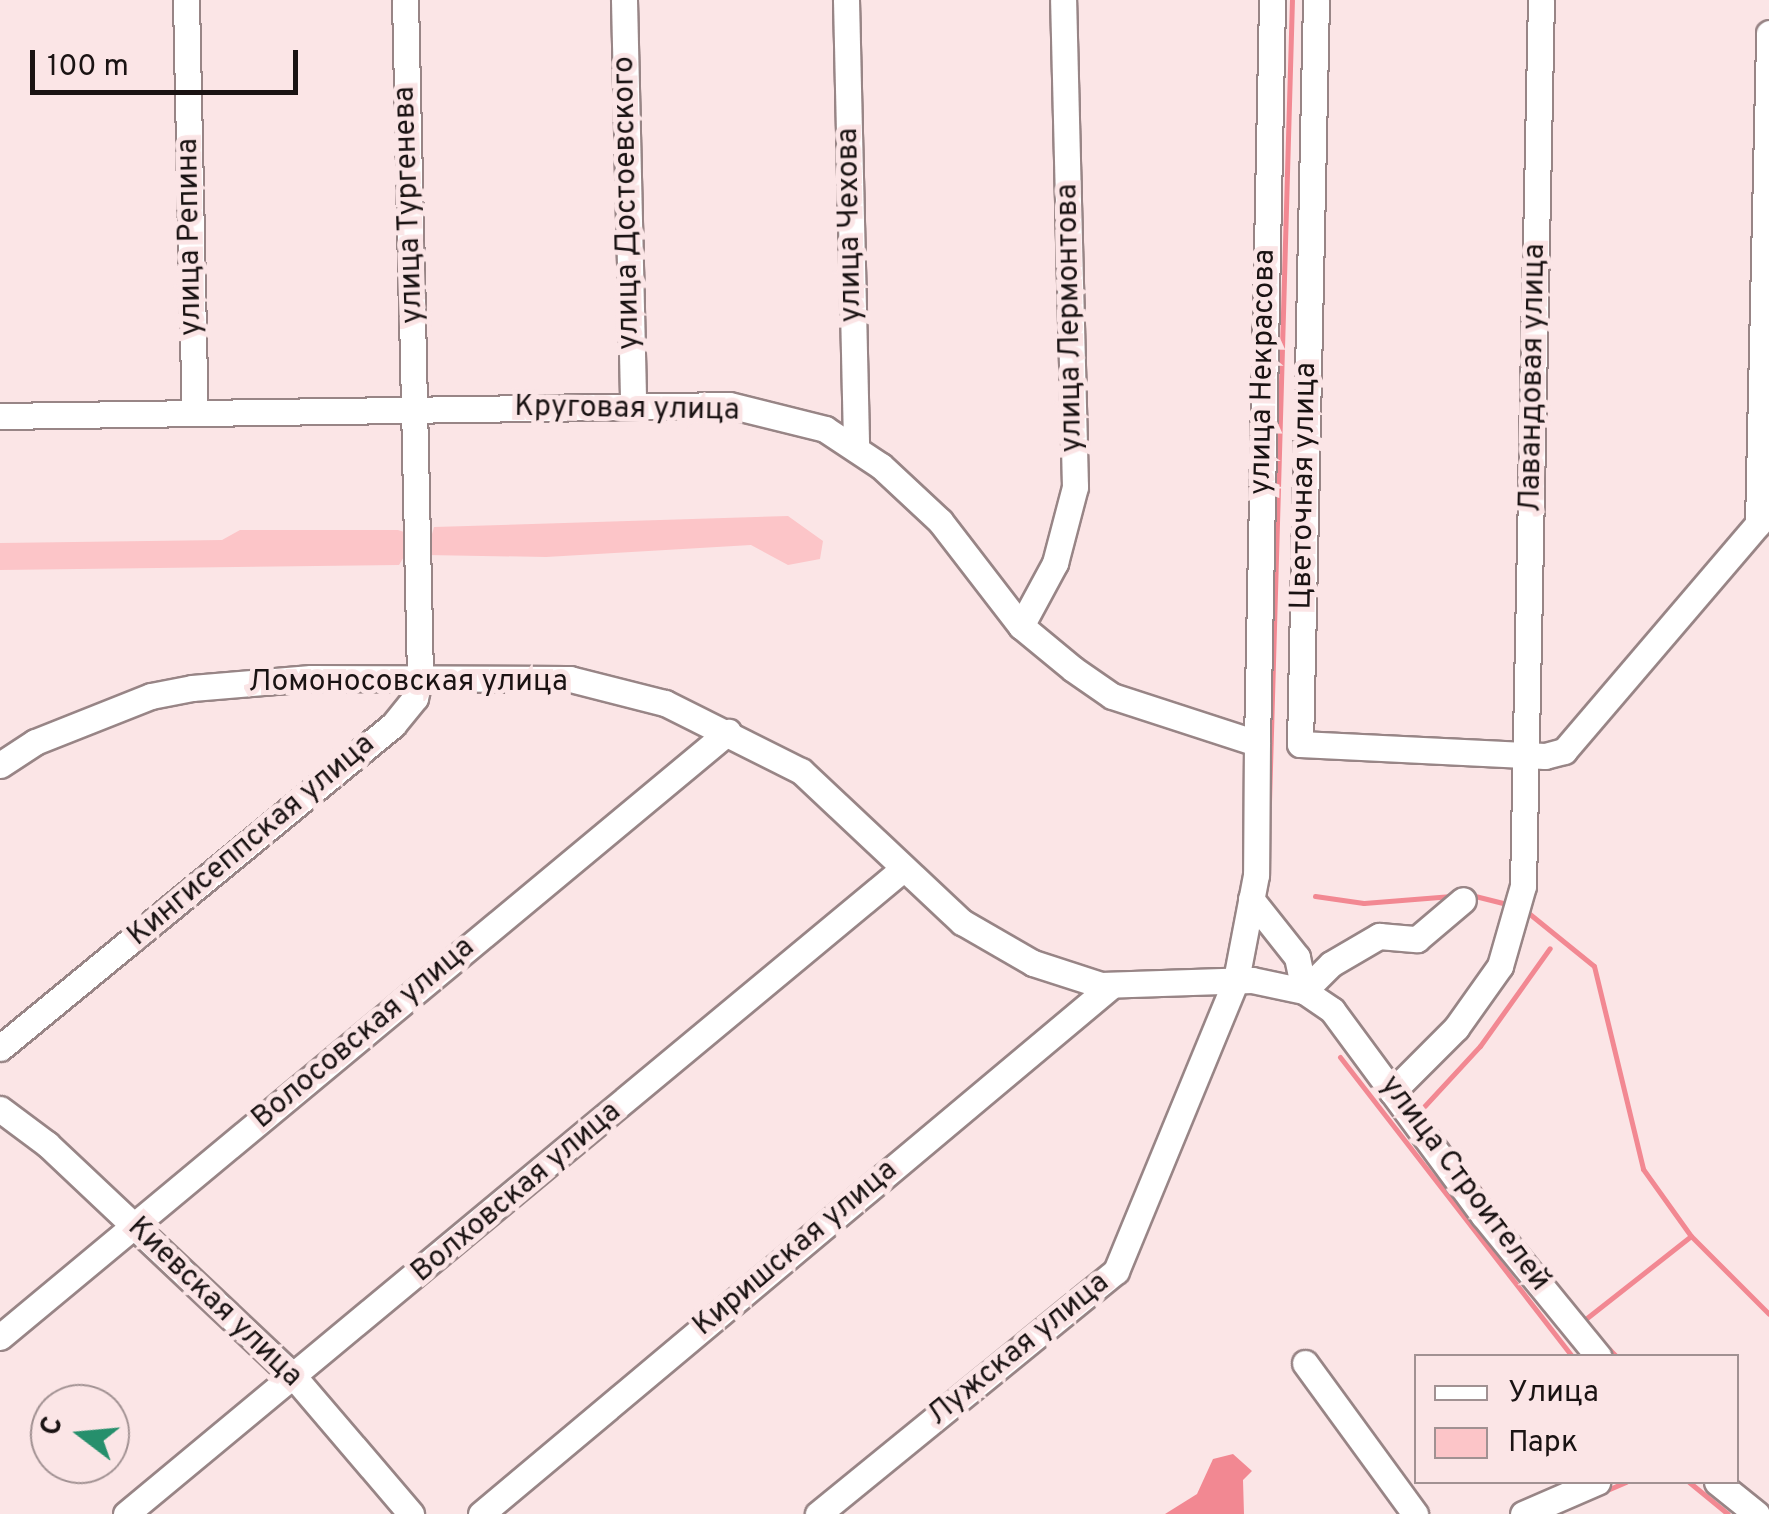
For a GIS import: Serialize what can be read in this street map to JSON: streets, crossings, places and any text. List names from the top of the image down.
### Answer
{
  "streets": {
    "street": [
      "улица Достоевского",
      "улица Тургенева",
      "улица Чехова",
      "улица Репина",
      "улица Лермонтова",
      "улица Некрасова",
      "Лавандовая улица",
      "Круговая улица",
      "Цветочная улица",
      "Ломоносовская улица",
      "Кингисеппская улица",
      "Волосовская улица",
      "улица Строителей",
      "Волховская улица",
      "Киришская улица",
      "Киевская улица",
      "Лужская улица"
    ]
  },
  "crossings": [
    ["улица Достоевского", "Круговая улица"],
    ["улица Тургенева", "Круговая улица"],
    ["улица Тургенева", "Кингисеппская улица"],
    ["улица Чехова", "Круговая улица"],
    ["улица Репина", "Круговая улица"],
    ["улица Лермонтова", "Круговая улица"],
    ["улица Некрасова", "Круговая улица"],
    ["Лавандовая улица", "Цветочная улица"],
    ["Лавандовая улица", "улица Строителей"],
    ["Круговая улица", "Кингисеппская улица"],
    ["Ломоносовская улица", "Кингисеппская улица"],
    ["Ломоносовская улица", "Волосовская улица"],
    ["Ломоносовская улица", "улица Строителей"],
    ["Ломоносовская улица", "Волховская улица"],
    ["Ломоносовская улица", "Киришская улица"],
    ["Ломоносовская улица", "Лужская улица"],
    ["Волосовская улица", "Киевская улица"],
    ["Волховская улица", "Киевская улица"]
  ],
  "legend": ["Улица", "Парк"],
  "scale_bar": "100 m",
  "north": "left"
}
